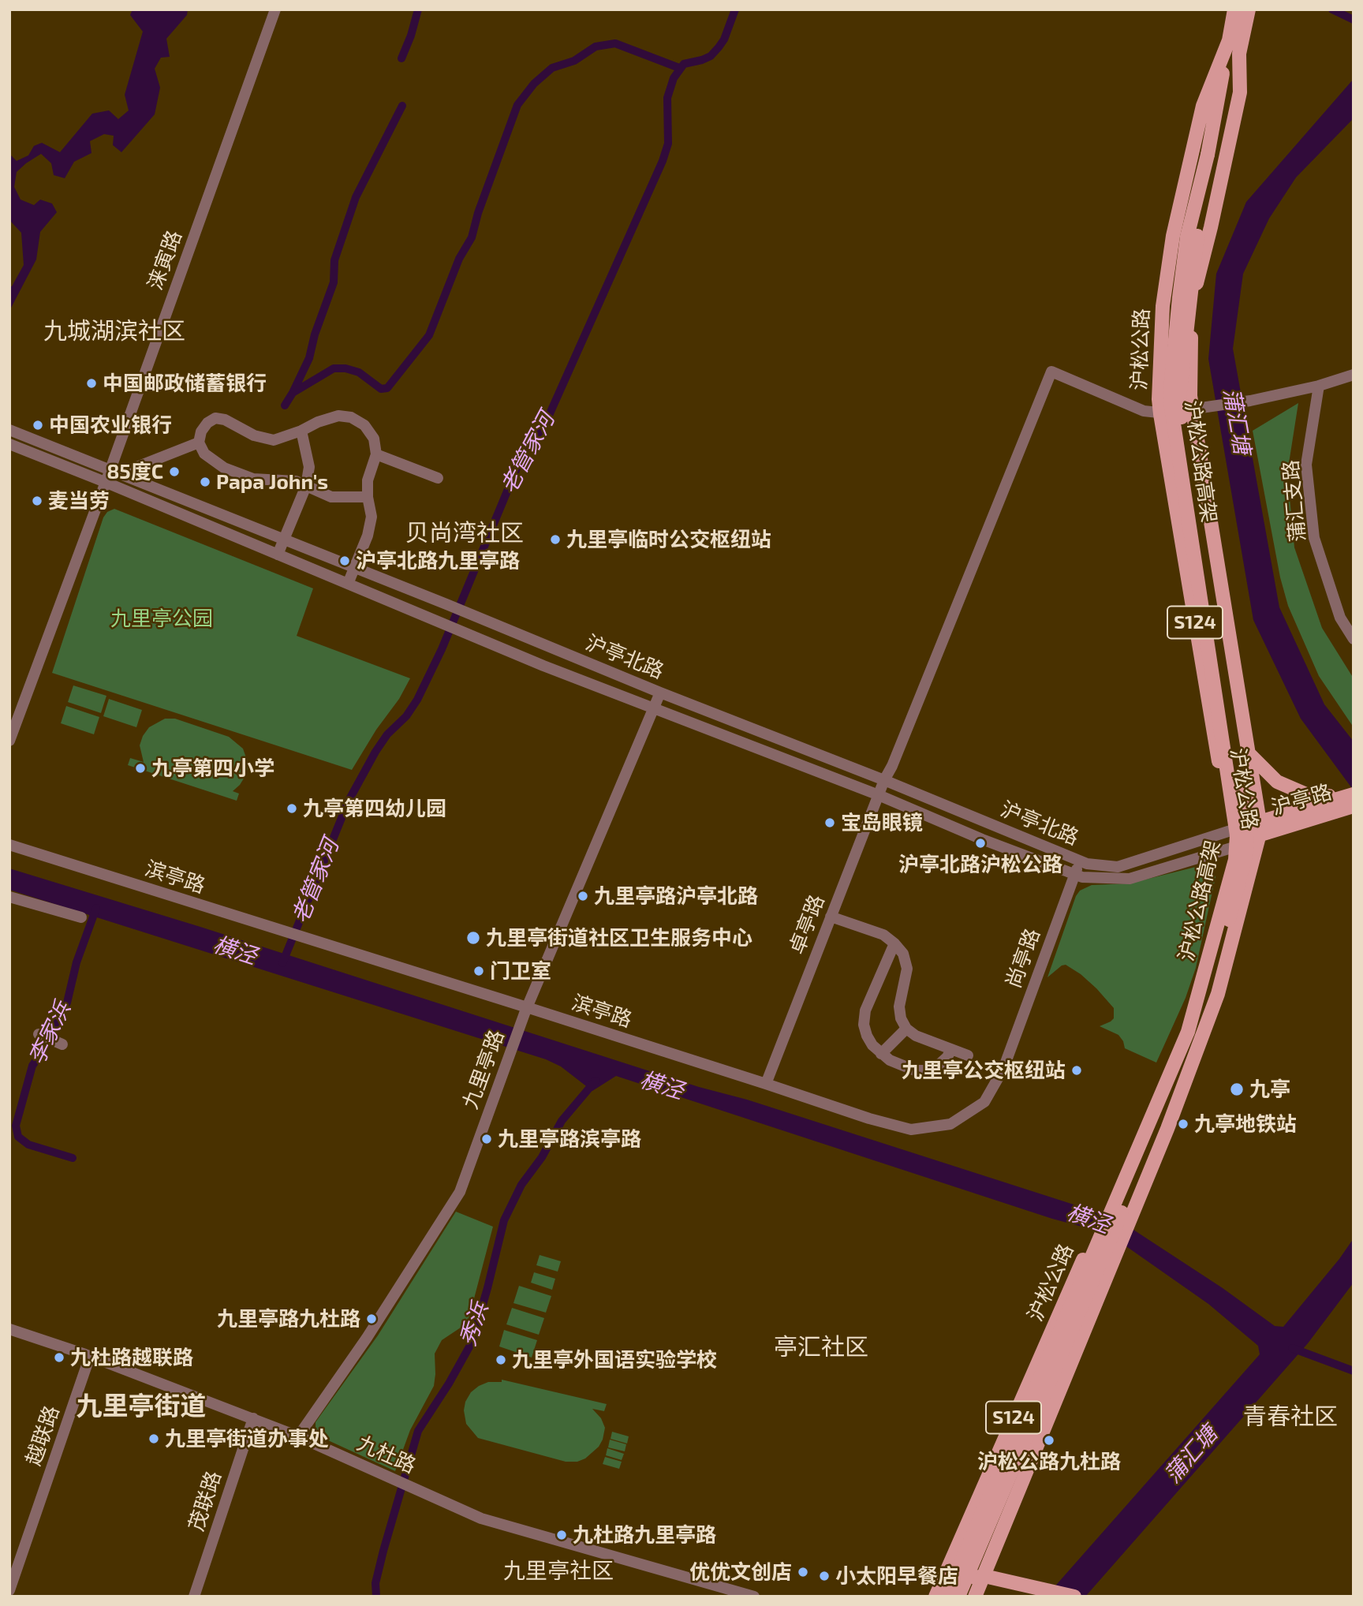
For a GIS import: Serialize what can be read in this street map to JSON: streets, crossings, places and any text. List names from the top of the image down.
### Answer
{
  "streets": {
    "main road": [
      "沪松公路",
      "沪松公路高架",
      "S124",
      "沪亭路"
    ],
    "street": [
      "涞寅路",
      "蒲汇支路",
      "沪亭北路",
      "滨亭路",
      "卓亭路",
      "尚亭路",
      "九里亭路",
      "越联路",
      "九杜路",
      "茂联路"
    ]
  },
  "crossings": [
    ["涞寅路", "沪亭北路"],
    ["沪松公路", "沪松公路高架"],
    ["沪松公路", "沪亭北路"],
    ["沪松公路", "沪亭路"],
    ["沪松公路", "卓亭路"],
    ["沪亭北路", "沪亭路"],
    ["沪亭北路", "卓亭路"],
    ["沪亭北路", "尚亭路"],
    ["沪亭北路", "九里亭路"],
    ["滨亭路", "卓亭路"],
    ["滨亭路", "尚亭路"],
    ["滨亭路", "九里亭路"],
    ["九里亭路", "九杜路"],
    ["越联路", "九杜路"],
    ["九杜路", "茂联路"]
  ],
  "districts": [
    "九城湖滨社区",
    "贝尚湾社区",
    "亭汇社区",
    "九里亭街道",
    "青春社区",
    "九里亭社区"
  ],
  "water": [
    "蒲汇塘",
    "老管家河",
    "横泾",
    "李家浜",
    "秀浜"
  ],
  "parks": ["九里亭公园"],
  "places": [
    "中国邮政储蓄银行",
    "中国农业银行",
    "85度C",
    "Papa John's",
    "麦当劳",
    "九里亭临时公交枢纽站",
    "沪亭北路九里亭路",
    "九亭第四小学",
    "九亭第四幼儿园",
    "宝岛眼镜",
    "沪亭北路沪松公路",
    "九里亭路沪亭北路",
    "九里亭街道社区卫生服务中心",
    "门卫室",
    "九里亭公交枢纽站",
    "九亭",
    "九亭地铁站",
    "九里亭路滨亭路",
    "九里亭路九杜路",
    "九杜路越联路",
    "九里亭外国语实验学校",
    "九里亭街道办事处",
    "沪松公路九杜路",
    "九杜路九里亭路",
    "优优文创店",
    "小太阳早餐店"
  ]
}
